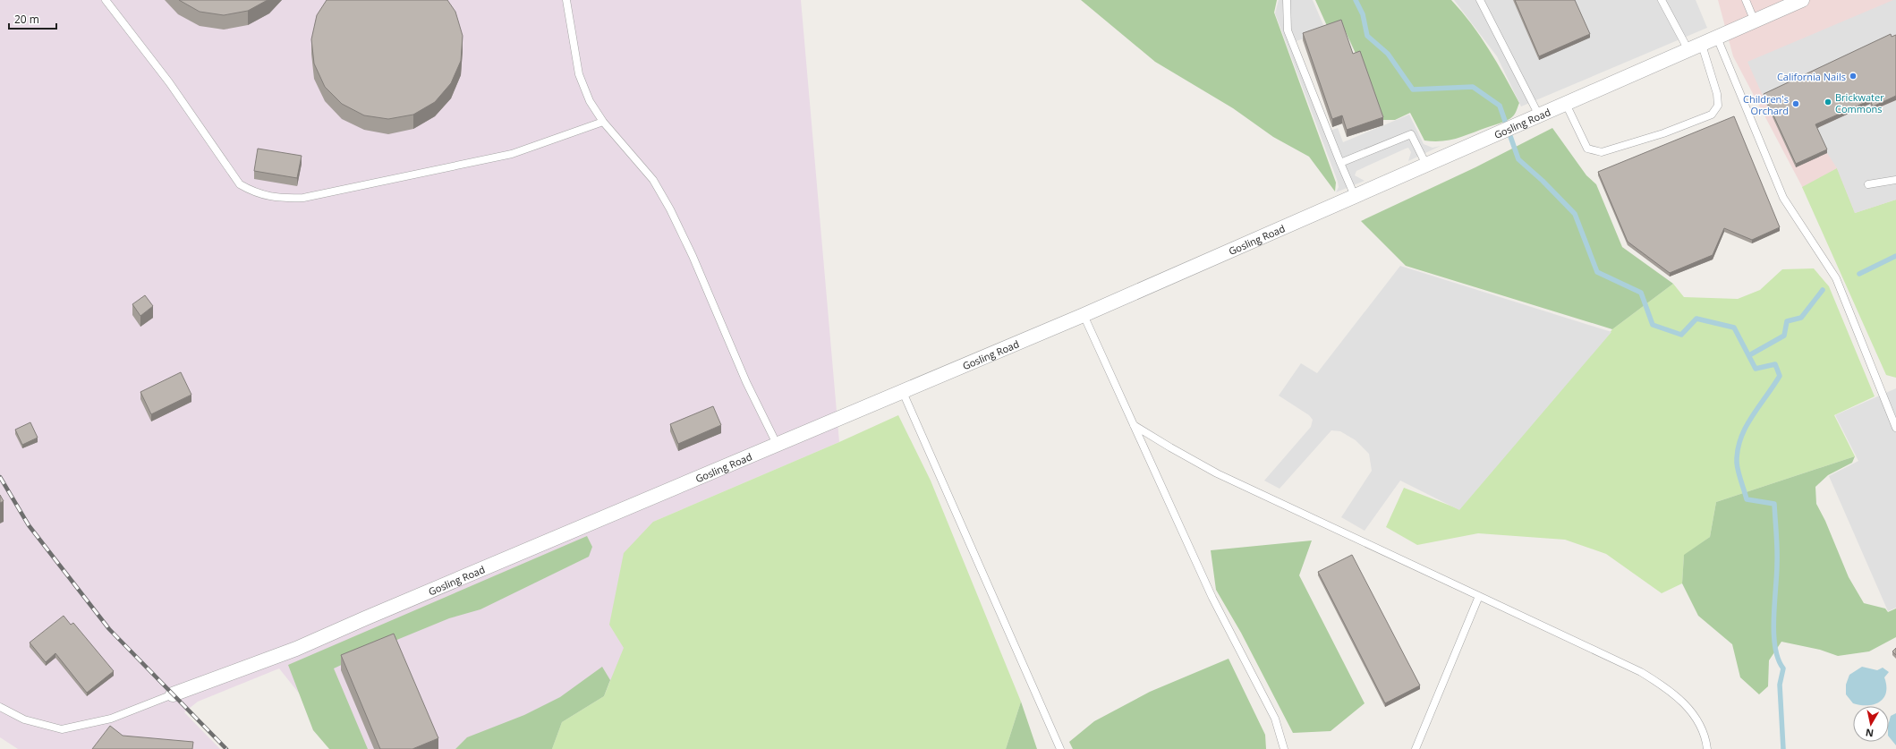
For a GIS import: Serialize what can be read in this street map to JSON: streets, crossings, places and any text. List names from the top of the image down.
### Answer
{
  "streets": {
    "street": ["Gosling Road"]
  },
  "places": ["California Nails", "Brickwater Commons", "Children's Orchard"],
  "scale_bar": "20 m",
  "north": "bottom"
}
